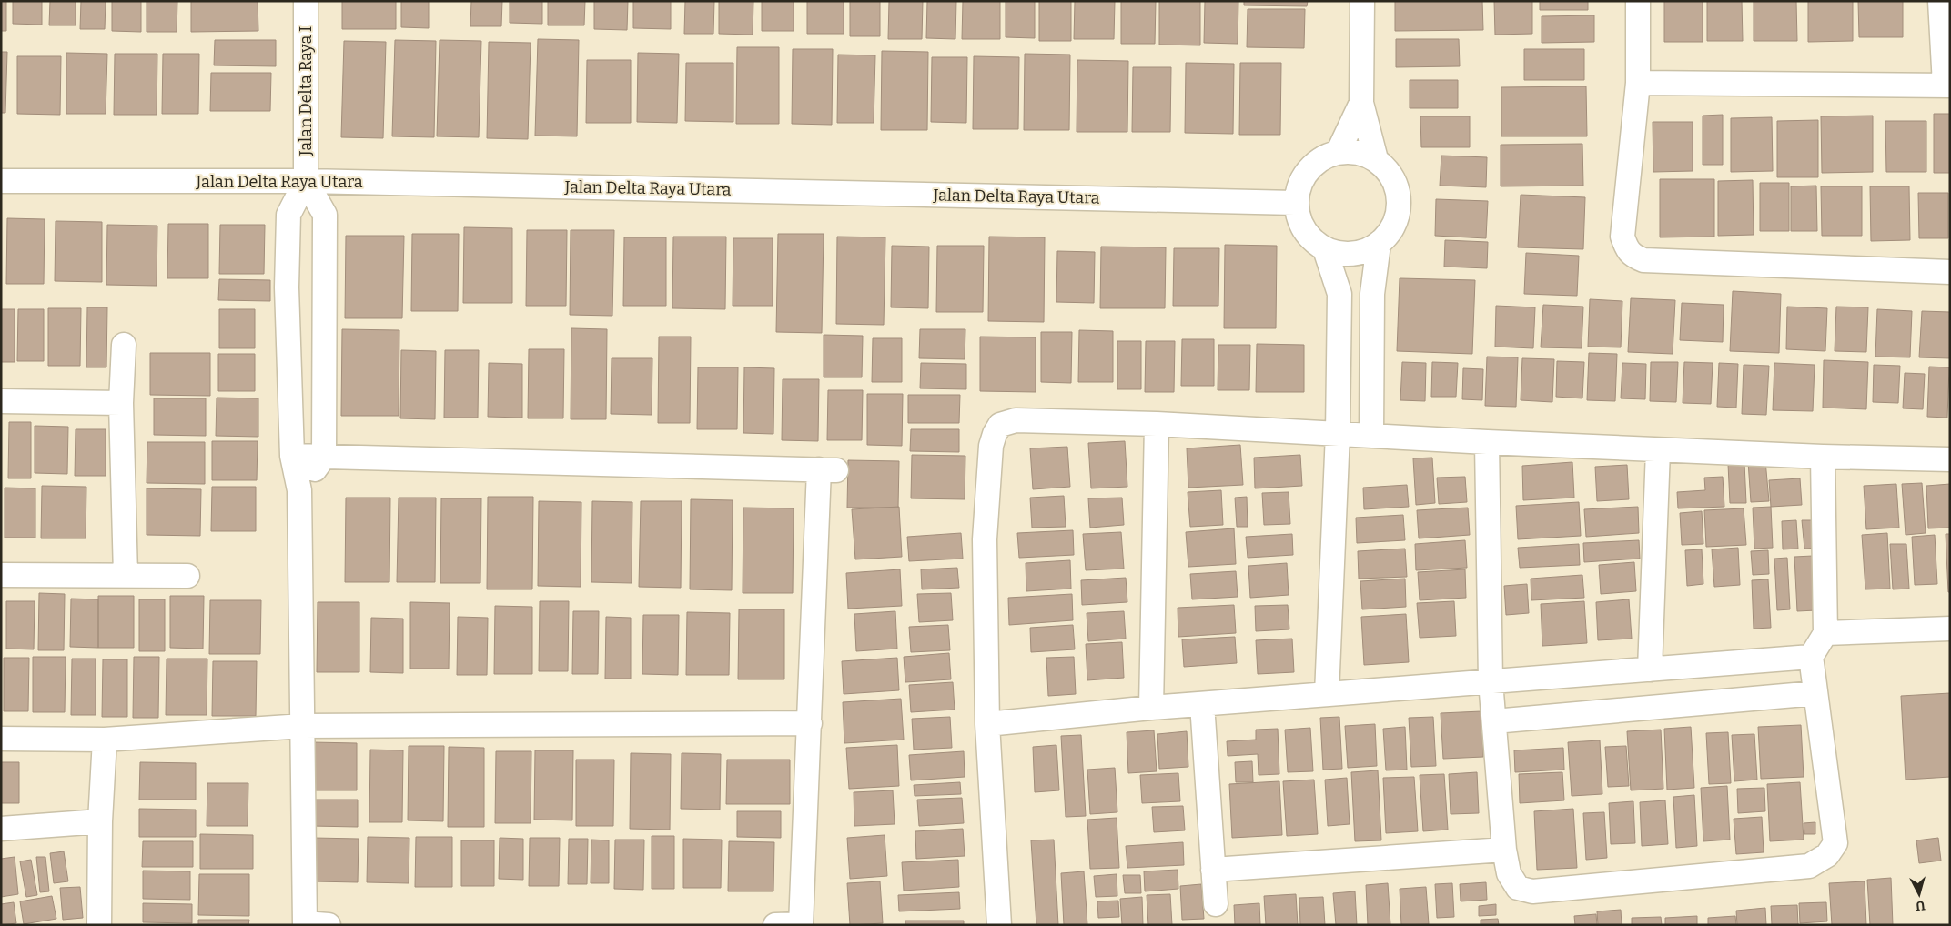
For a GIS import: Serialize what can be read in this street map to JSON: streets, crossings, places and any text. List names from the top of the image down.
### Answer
{
  "streets": {
    "street": ["Jalan Delta Raya I", "Jalan Delta Raya Utara"]
  },
  "crossings": [
    ["Jalan Delta Raya I", "Jalan Delta Raya Utara"]
  ],
  "north": "bottom"
}
